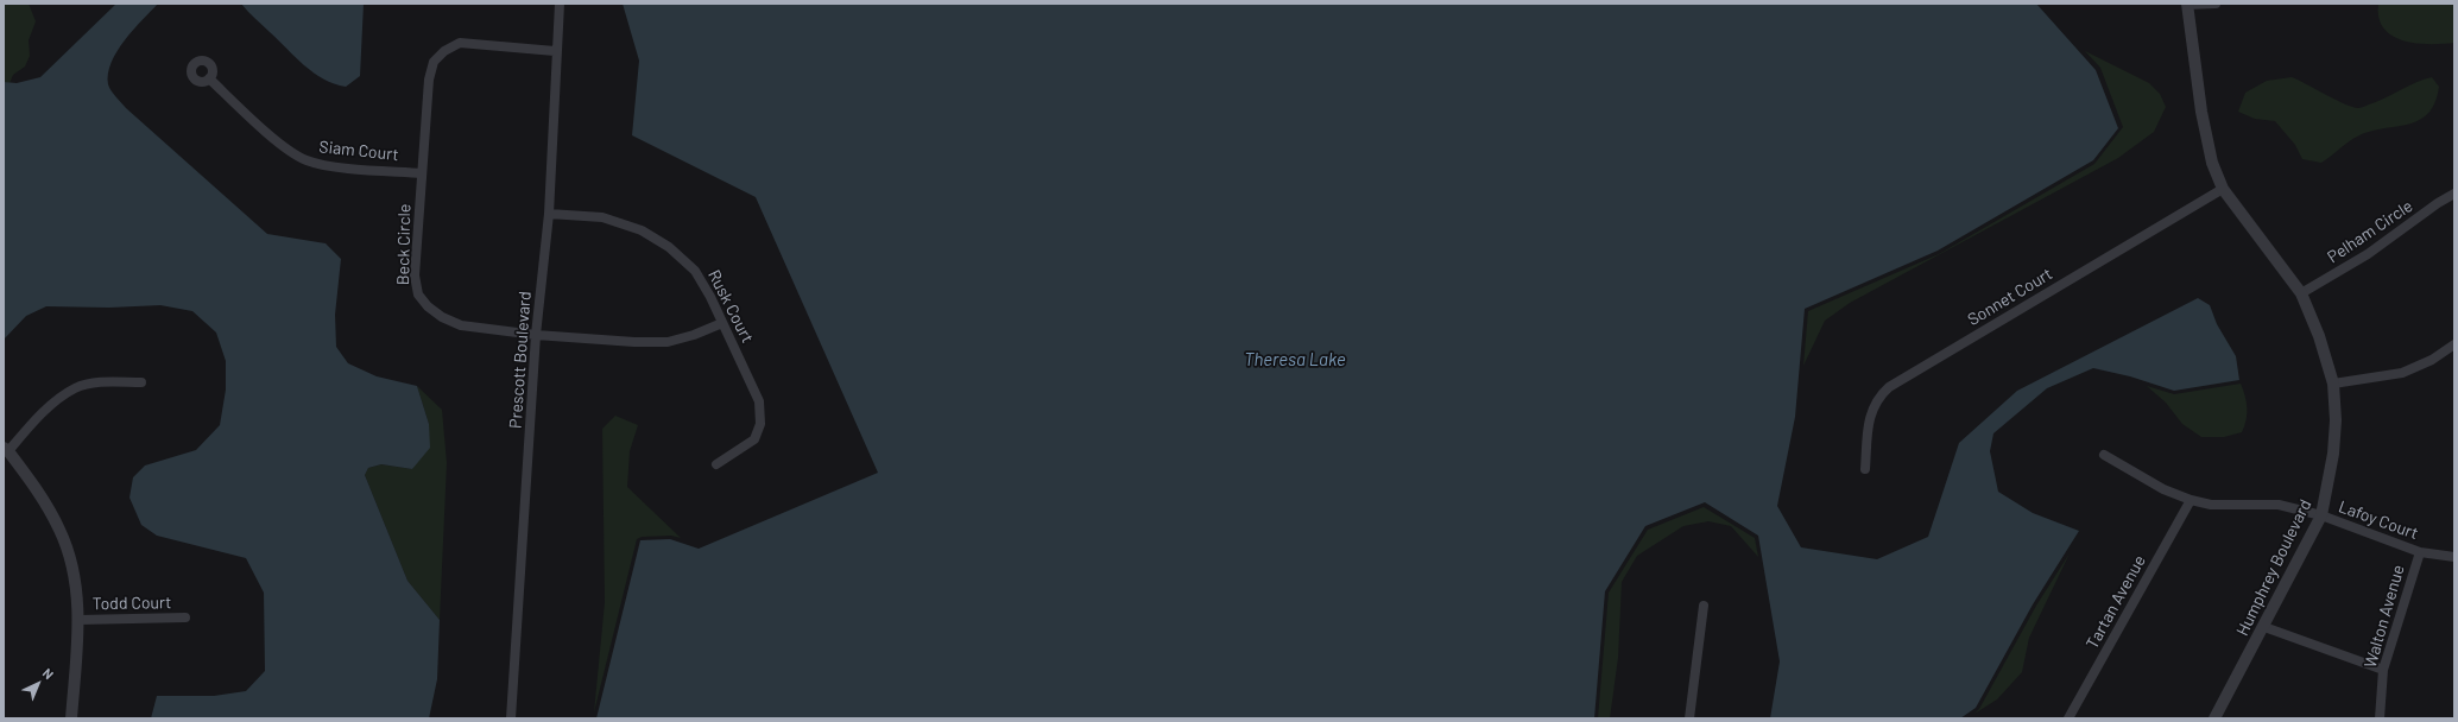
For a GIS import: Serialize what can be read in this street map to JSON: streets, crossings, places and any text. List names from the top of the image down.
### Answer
{
  "streets": {
    "street": [
      "Siam Court",
      "Pelham Circle",
      "Beck Circle",
      "Sonnet Court",
      "Rusk Court",
      "Prescott Boulevard",
      "Lafoy Court",
      "Humphrey Boulevard",
      "Tartan Avenue",
      "Todd Court",
      "Walton Avenue"
    ]
  },
  "crossings": [
    ["Siam Court", "Beck Circle"],
    ["Pelham Circle", "Humphrey Boulevard"],
    ["Beck Circle", "Rusk Court"],
    ["Beck Circle", "Prescott Boulevard"],
    ["Sonnet Court", "Humphrey Boulevard"],
    ["Rusk Court", "Prescott Boulevard"],
    ["Lafoy Court", "Humphrey Boulevard"],
    ["Lafoy Court", "Tartan Avenue"],
    ["Lafoy Court", "Walton Avenue"]
  ],
  "water": ["Theresa Lake"],
  "north": "top right"
}
